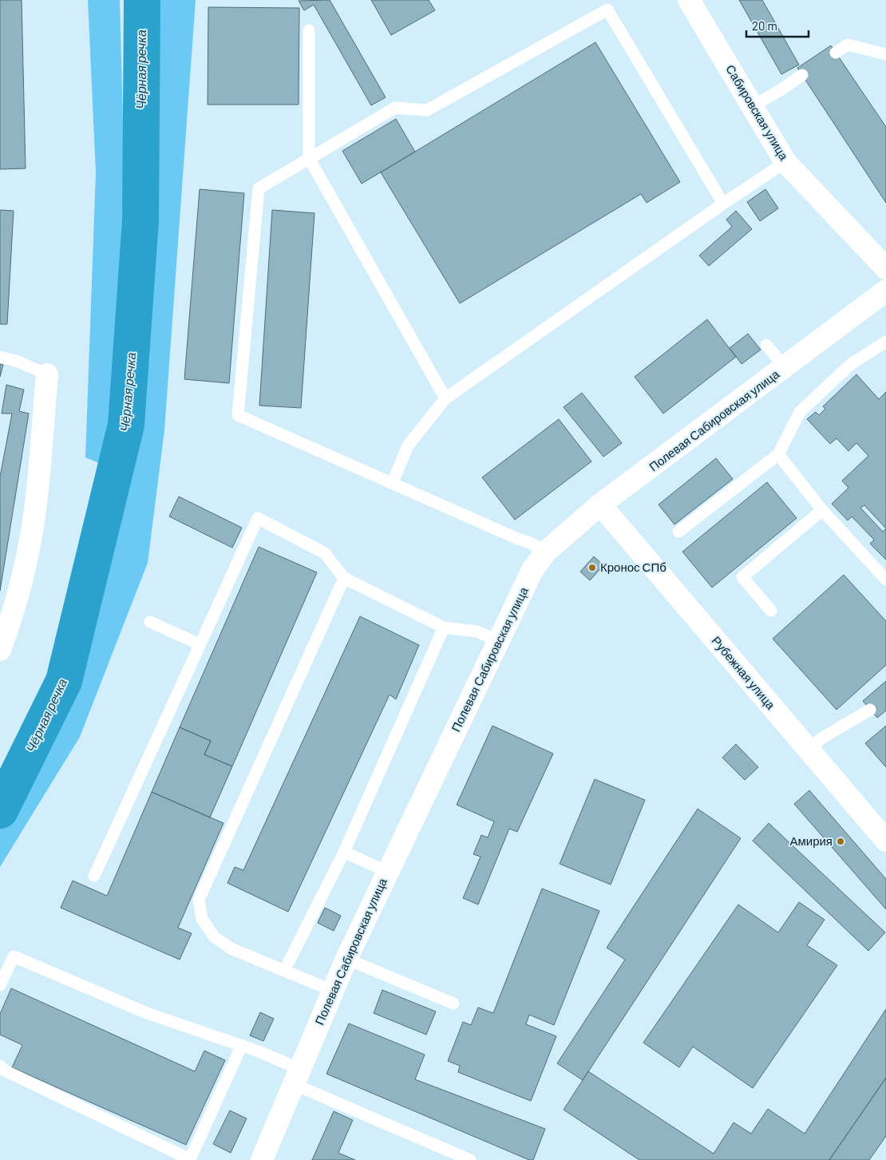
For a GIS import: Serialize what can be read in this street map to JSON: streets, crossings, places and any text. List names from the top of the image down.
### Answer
{
  "streets": {
    "street": ["Сабировская улица", "Полевая Сабировская улица", "Рубежная улица"]
  },
  "crossings": [
    ["Полевая Сабировская улица", "Рубежная улица"]
  ],
  "water": ["Чёрная речка"],
  "places": ["Кронос СПб", "Амирия"],
  "scale_bar": "20 m"
}
